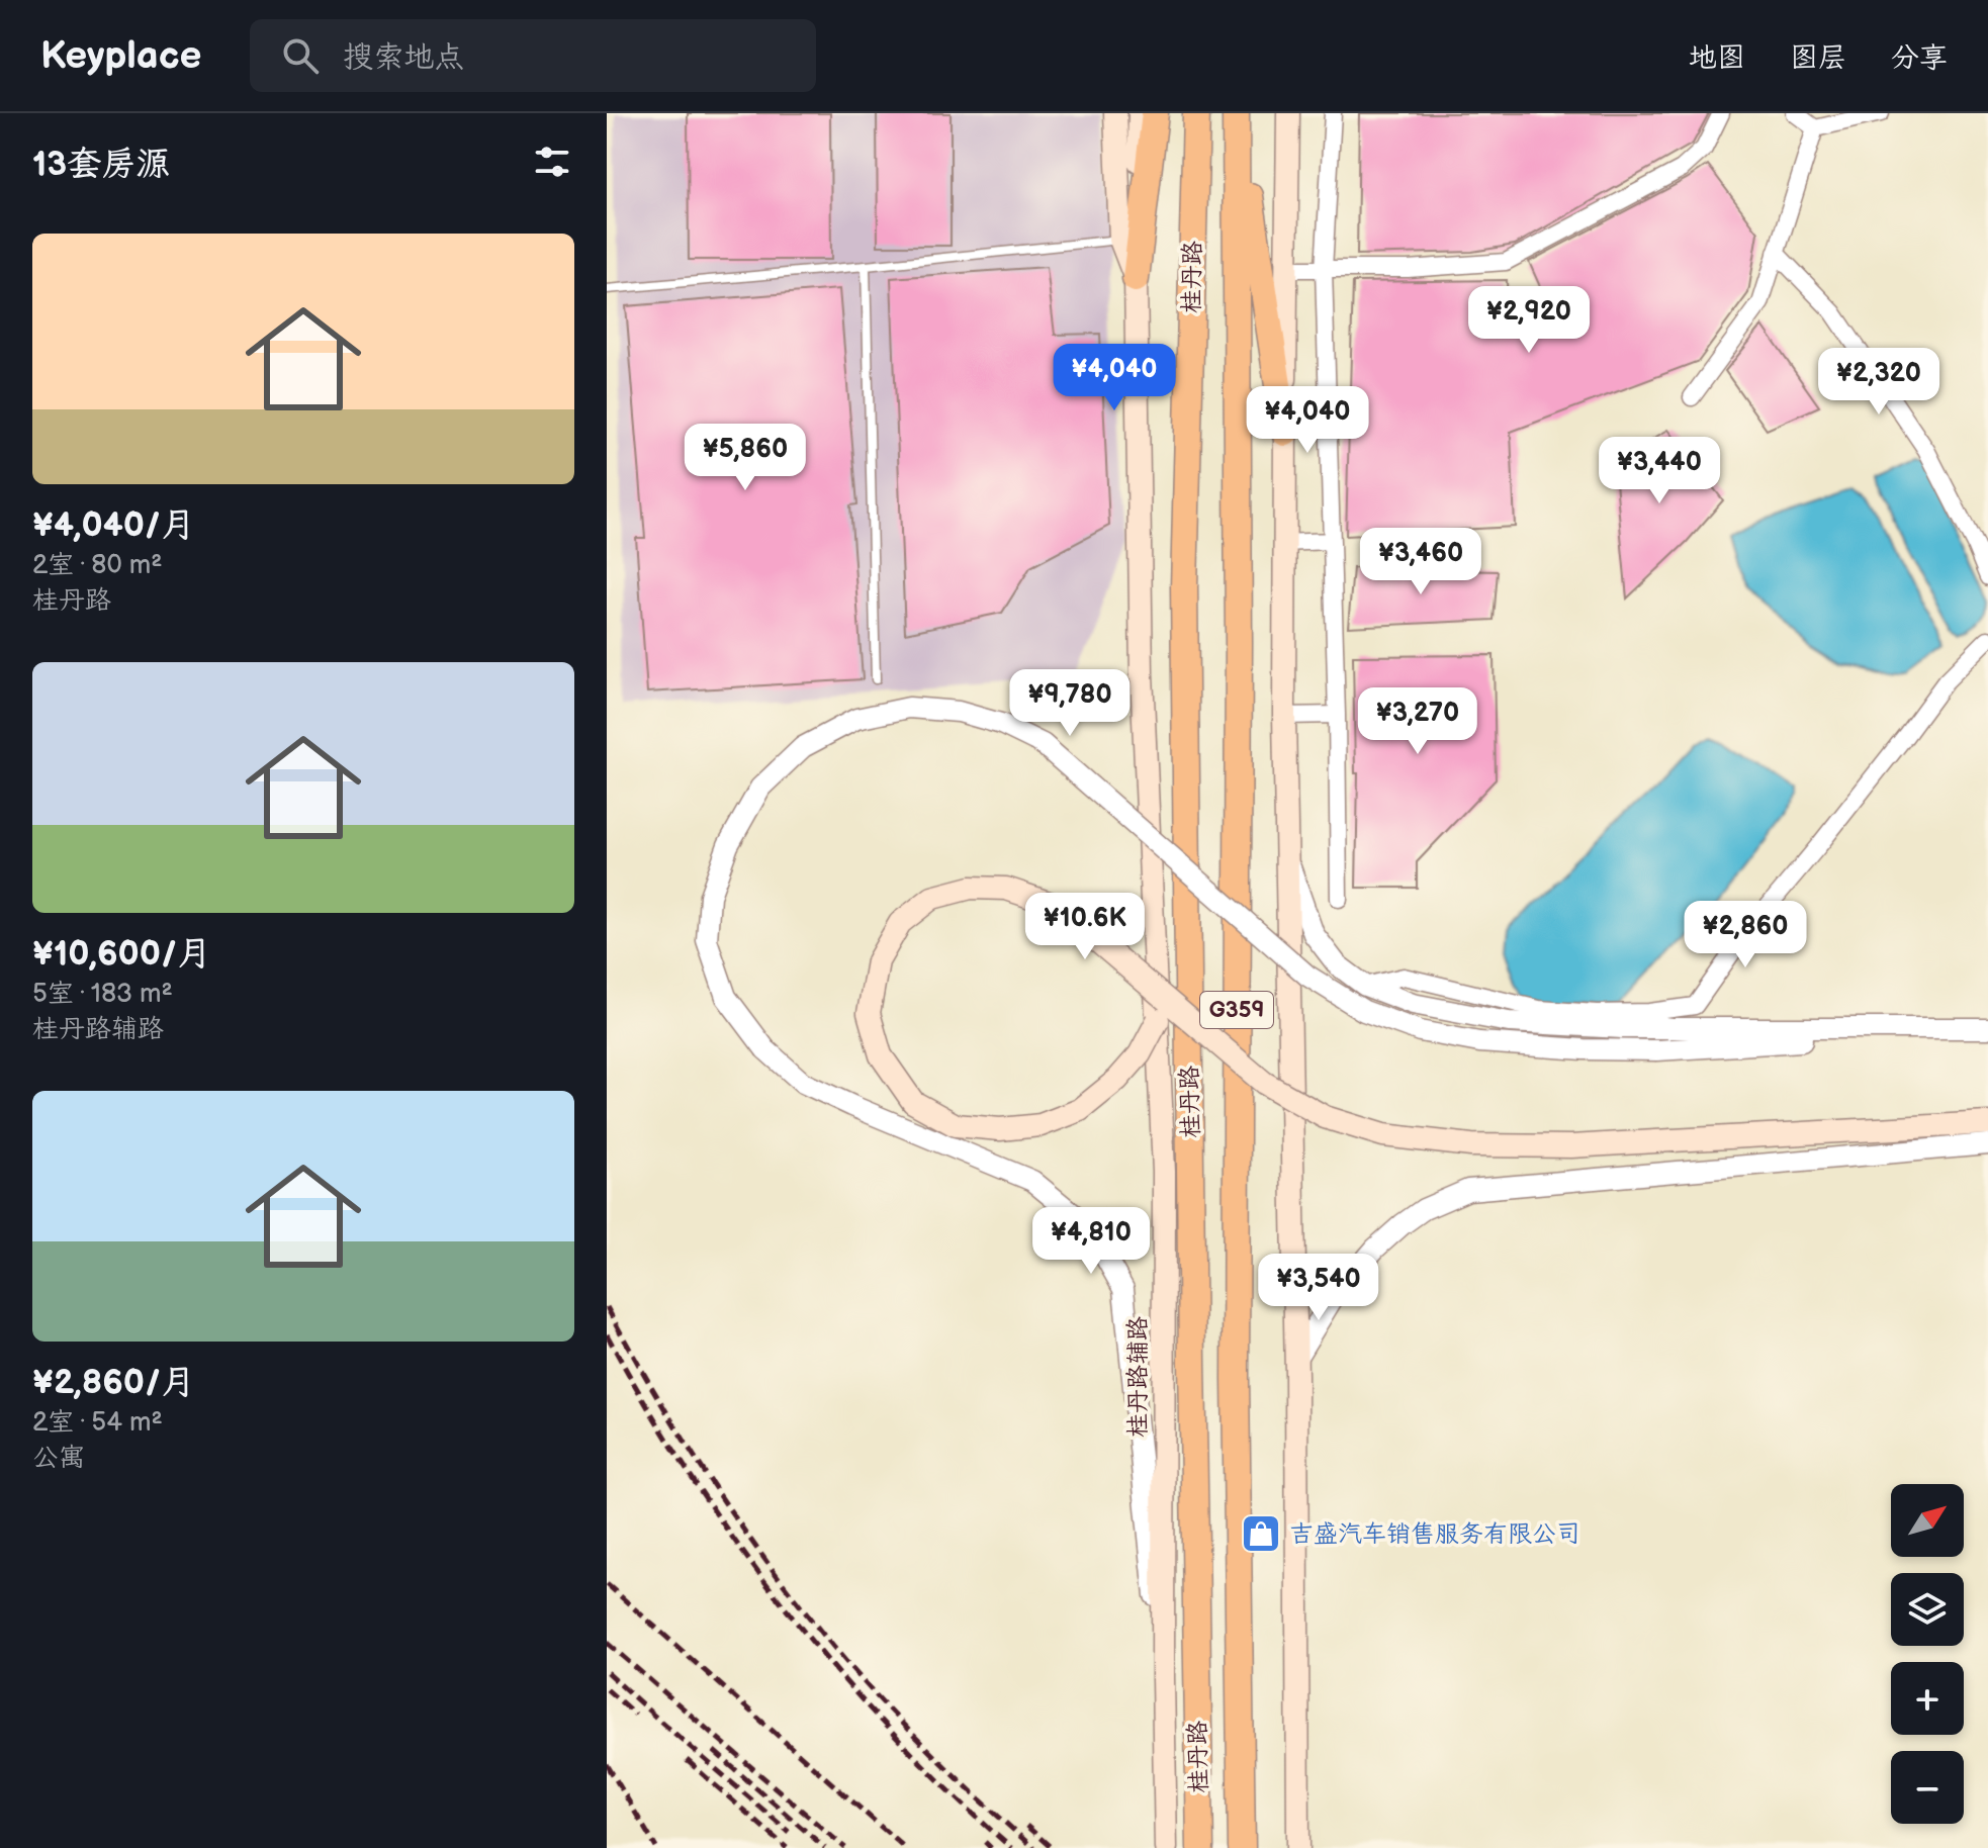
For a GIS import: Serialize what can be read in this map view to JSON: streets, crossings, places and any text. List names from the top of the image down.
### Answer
{
  "streets": {
    "highway": ["桂丹路", "G359"],
    "main road": ["桂丹路辅路"]
  },
  "places": {
    "shop": ["吉盛汽车销售服务有限公司"]
  },
  "north": "top right",
  "page": {
    "header": "Keyplace",
    "search": "搜索地点",
    "nav": ["地图", "图层", "分享"],
    "heading": "13套房源",
    "list": [
      {
        "name": "¥4,040/月",
        "note": "2室 · 80 m² · 桂丹路"
      },
      {
        "name": "¥10,600/月",
        "note": "5室 · 183 m² · 桂丹路辅路"
      },
      {
        "name": "¥2,860/月",
        "note": "2室 · 54 m² · 公寓"
      }
    ],
    "price": [
      "¥2,920",
      "¥4,040",
      "¥2,320",
      "¥4,040",
      "¥5,860",
      "¥3,440",
      "¥3,460",
      "¥9,780",
      "¥3,270",
      "¥10.6K",
      "¥2,860",
      "¥4,810",
      "¥3,540"
    ],
    "map_buttons": ["+", "−"]
  }
}
